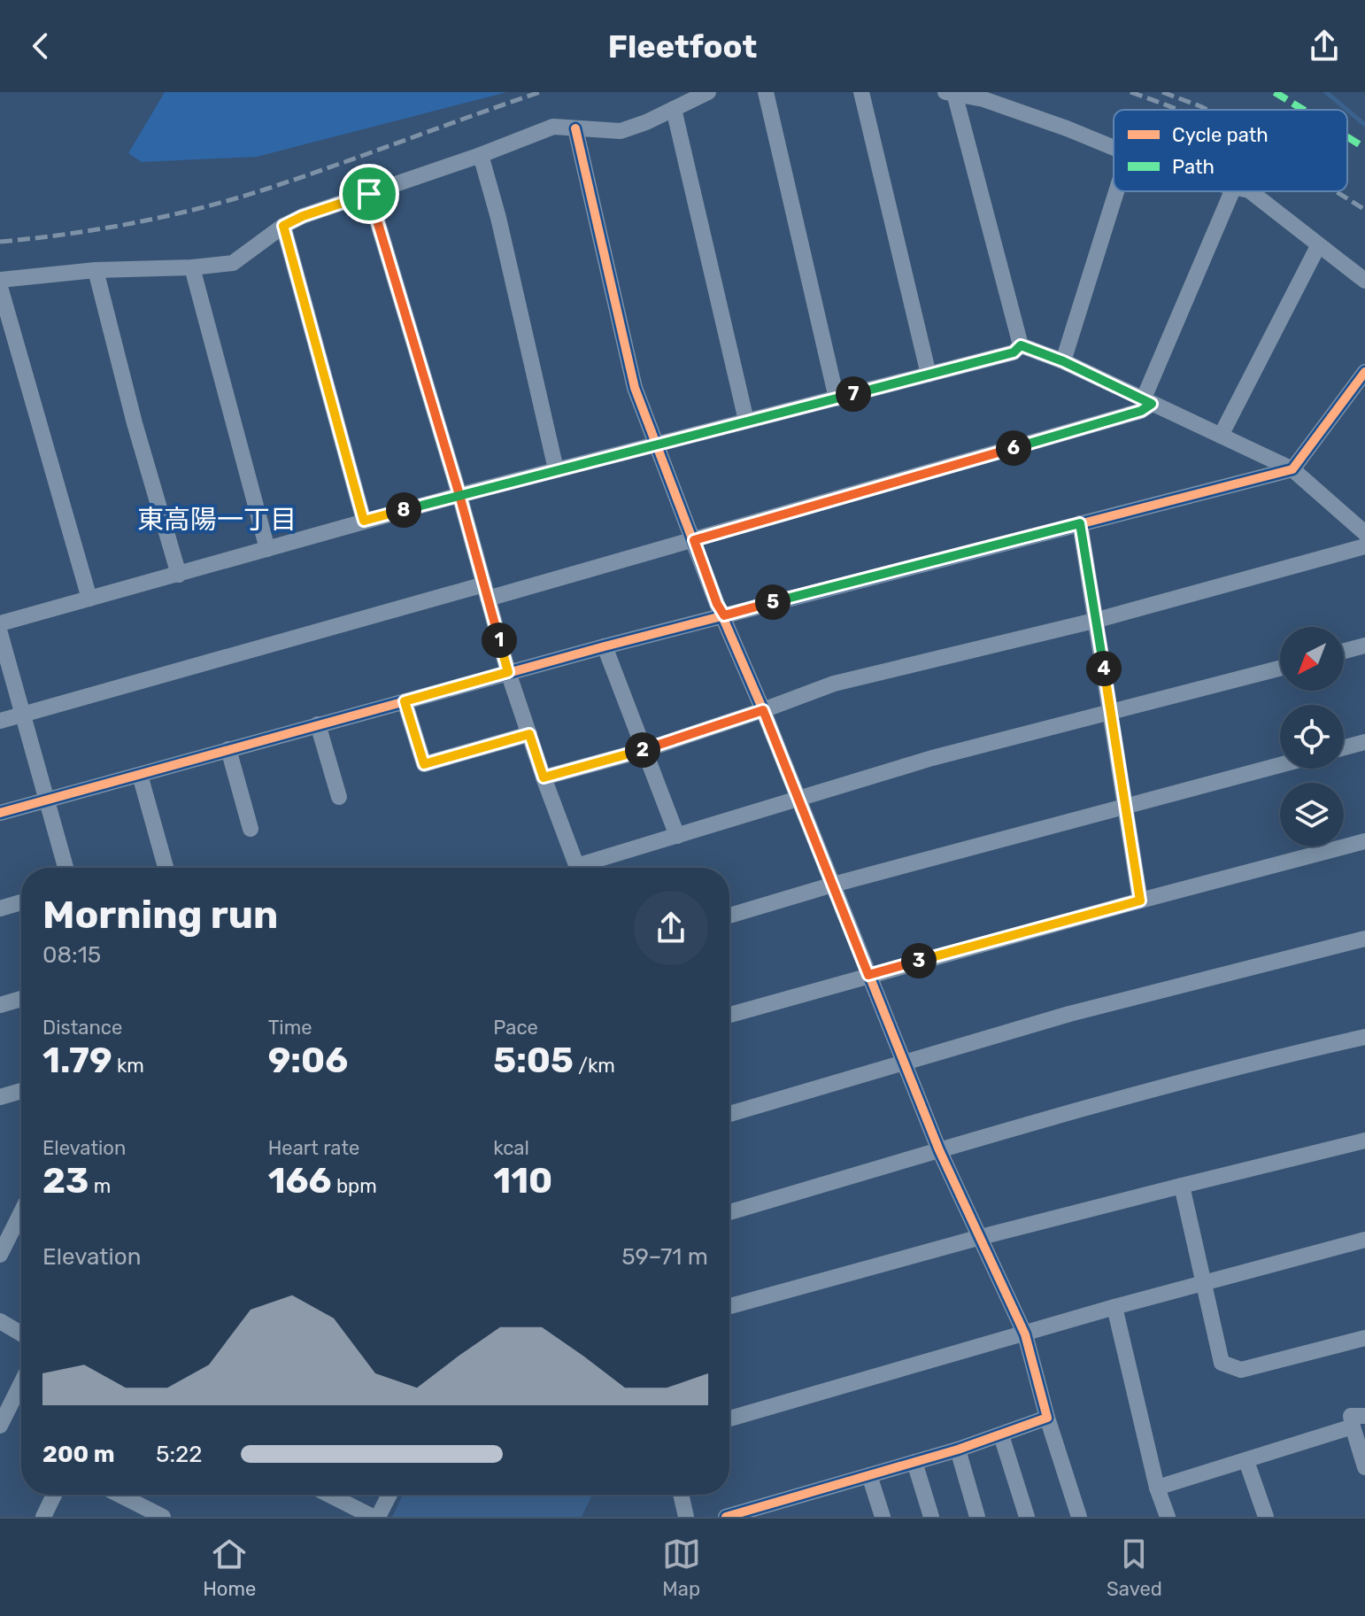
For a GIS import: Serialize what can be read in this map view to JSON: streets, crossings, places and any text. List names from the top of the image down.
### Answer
{
  "districts": ["東高陽一丁目"],
  "legend": ["Cycle path", "Path"],
  "north": "bottom left",
  "page": {
    "header": "Fleetfoot",
    "pins": [
      "7",
      "6",
      "8",
      "5",
      "1",
      "4",
      "2",
      "3"
    ],
    "heading": ["Morning run", "08:15"],
    "stats": [
      ["Distance", "1.79 km"],
      ["Time", "9:06"],
      ["Pace", "5:05 /km"],
      ["Elevation", "23 m"],
      ["Heart rate", "166 bpm"],
      ["kcal", "110"]
    ],
    "chart": ["Elevation", "59–71 m"],
    "list": [
      {
        "name": "200 m",
        "note": "5:22"
      }
    ],
    "tabs": ["Home", "Map", "Saved"]
  }
}
